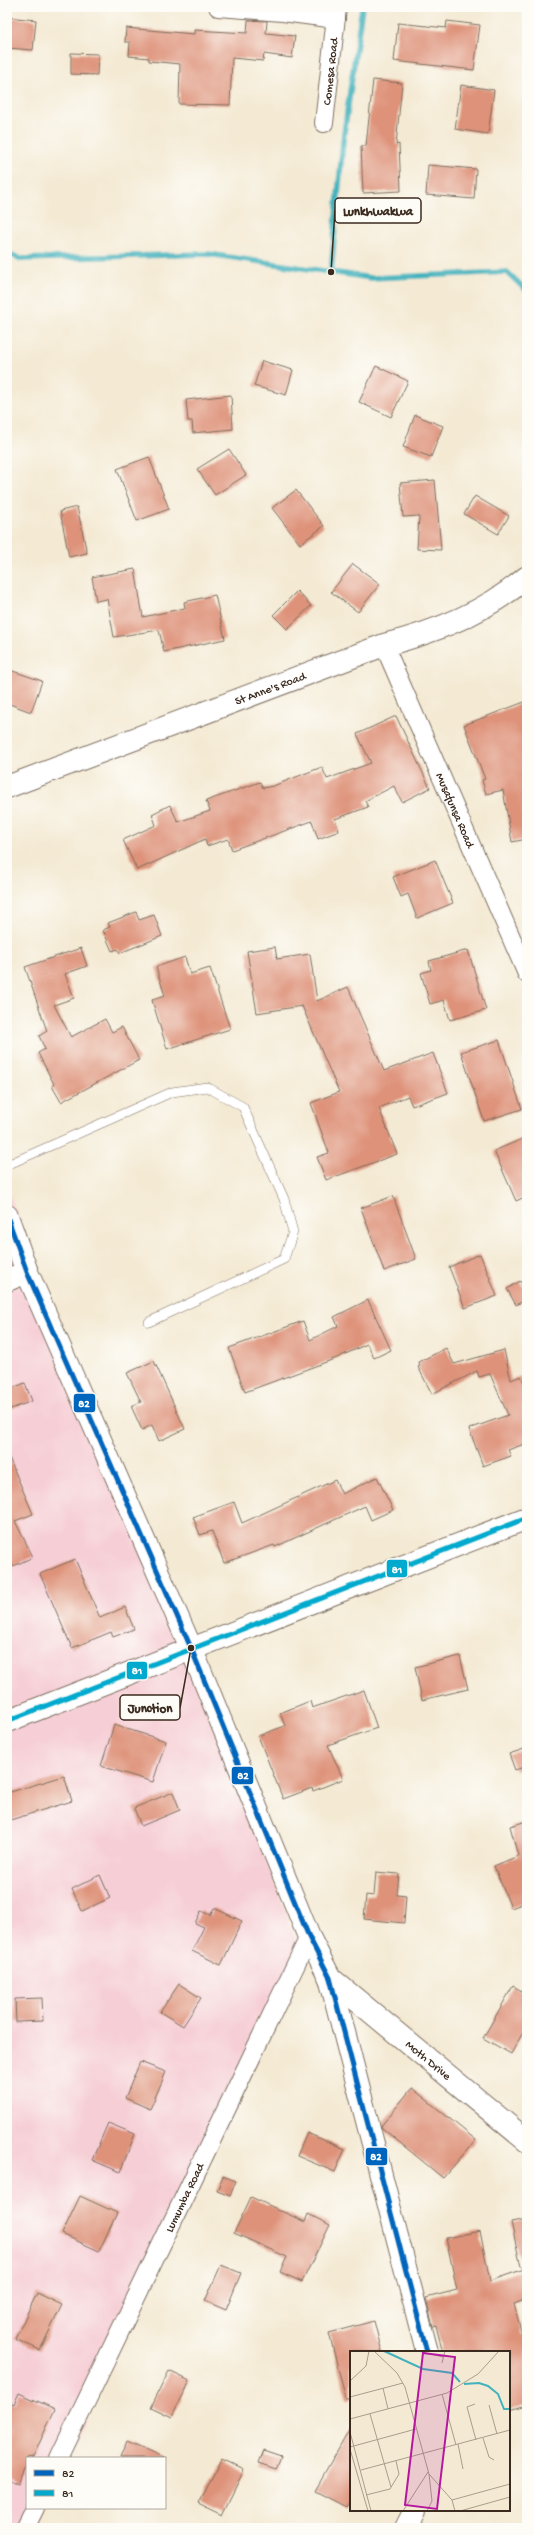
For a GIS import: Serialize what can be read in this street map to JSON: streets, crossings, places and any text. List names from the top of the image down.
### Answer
{
  "streets": {
    "street": [
      "Comesa Road",
      "St Anne's Road",
      "Musafunsa Road",
      "Moth Drive",
      "Lumumba Road"
    ]
  },
  "crossings": [
    ["St Anne's Road", "Musafunsa Road"]
  ],
  "places": ["Lunkhwakwa", "Junction"],
  "lines": ["transit line 82", "transit line 81"],
  "legend": ["82", "81"]
}
